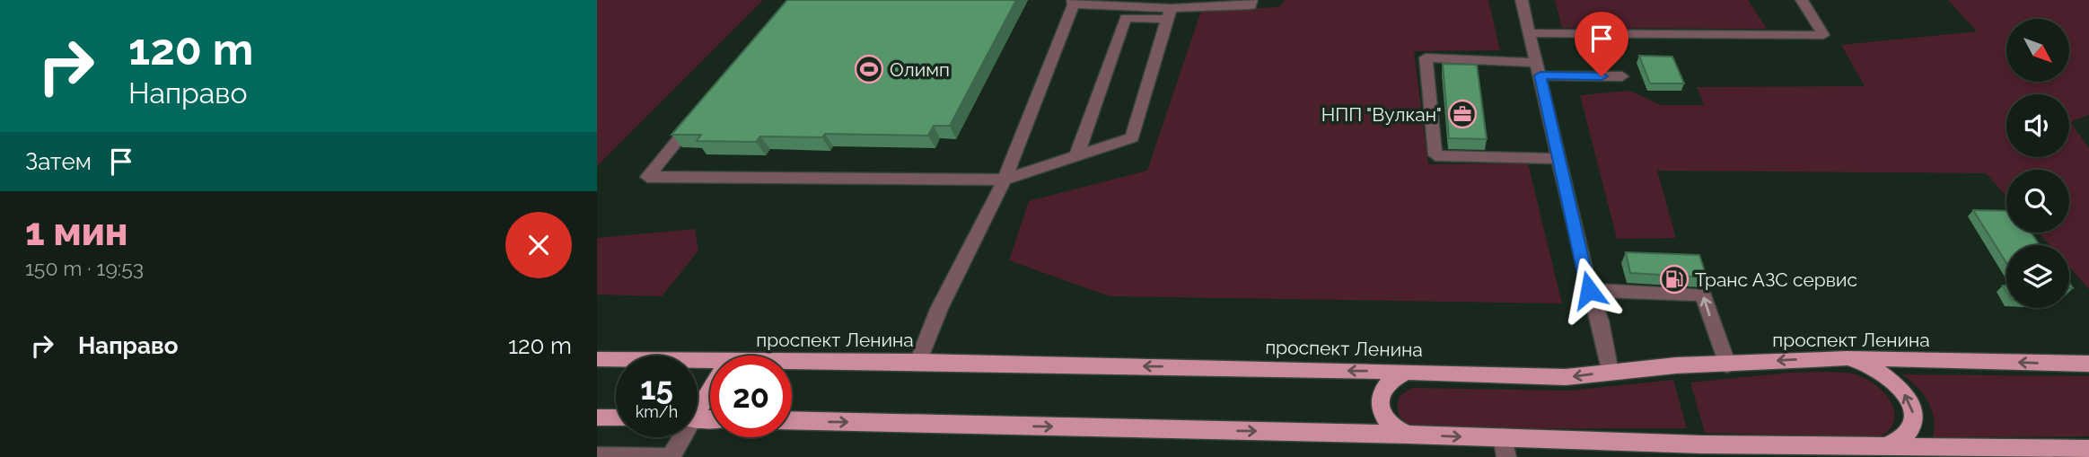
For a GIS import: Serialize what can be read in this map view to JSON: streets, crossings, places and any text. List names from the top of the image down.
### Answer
{
  "streets": {
    "main road": ["проспект Ленина"]
  },
  "places": {
    "sports": ["Олимп"],
    "office": ["НПП \"Вулкан\""],
    "fuel station": ["Транс АЗС сервис"]
  },
  "north": "bottom right",
  "page": {
    "turn": ["120 m", "Направо"],
    "then": "Затем",
    "heading": ["1 мин", "150 m · 19:53"],
    "list": [
      {
        "name": "Направо",
        "value": "120 m"
      }
    ],
    "speed": "15 km/h",
    "limit": "20"
  }
}
